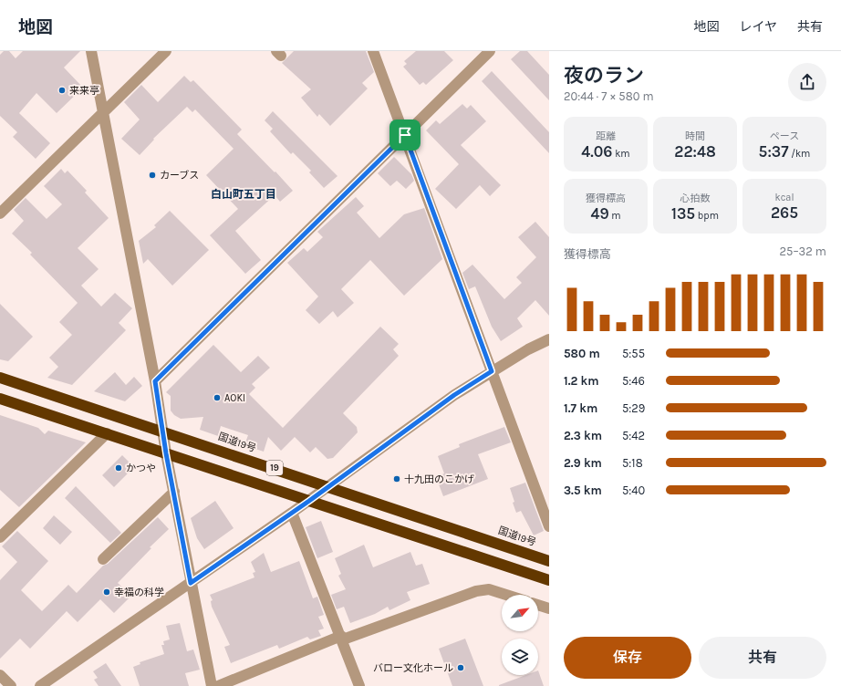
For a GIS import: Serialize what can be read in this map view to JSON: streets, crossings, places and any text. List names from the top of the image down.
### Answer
{
  "streets": {
    "highway": ["国道19号", "19"]
  },
  "districts": ["白山町五丁目"],
  "places": [
    "来来亭",
    "カーブス",
    "AOKI",
    "かつや",
    "十九田のこかげ",
    "幸福の科学",
    "バロー文化ホール"
  ],
  "north": "top right",
  "page": {
    "header": "地図",
    "nav": ["地図", "レイヤ", "共有"],
    "heading": ["夜のラン", "20:44 · 7 × 580 m"],
    "stats": [
      ["距離", "4.06 km"],
      ["時間", "22:48"],
      ["ペース", "5:37 /km"],
      ["獲得標高", "49 m"],
      ["心拍数", "135 bpm"],
      ["kcal", "265"]
    ],
    "chart": ["獲得標高", "25–32 m"],
    "list": [
      {
        "name": "580 m",
        "note": "5:55"
      },
      {
        "name": "1.2 km",
        "note": "5:46"
      },
      {
        "name": "1.7 km",
        "note": "5:29"
      },
      {
        "name": "2.3 km",
        "note": "5:42"
      },
      {
        "name": "2.9 km",
        "note": "5:18"
      },
      {
        "name": "3.5 km",
        "note": "5:40"
      }
    ],
    "buttons": ["保存", "共有"]
  }
}
